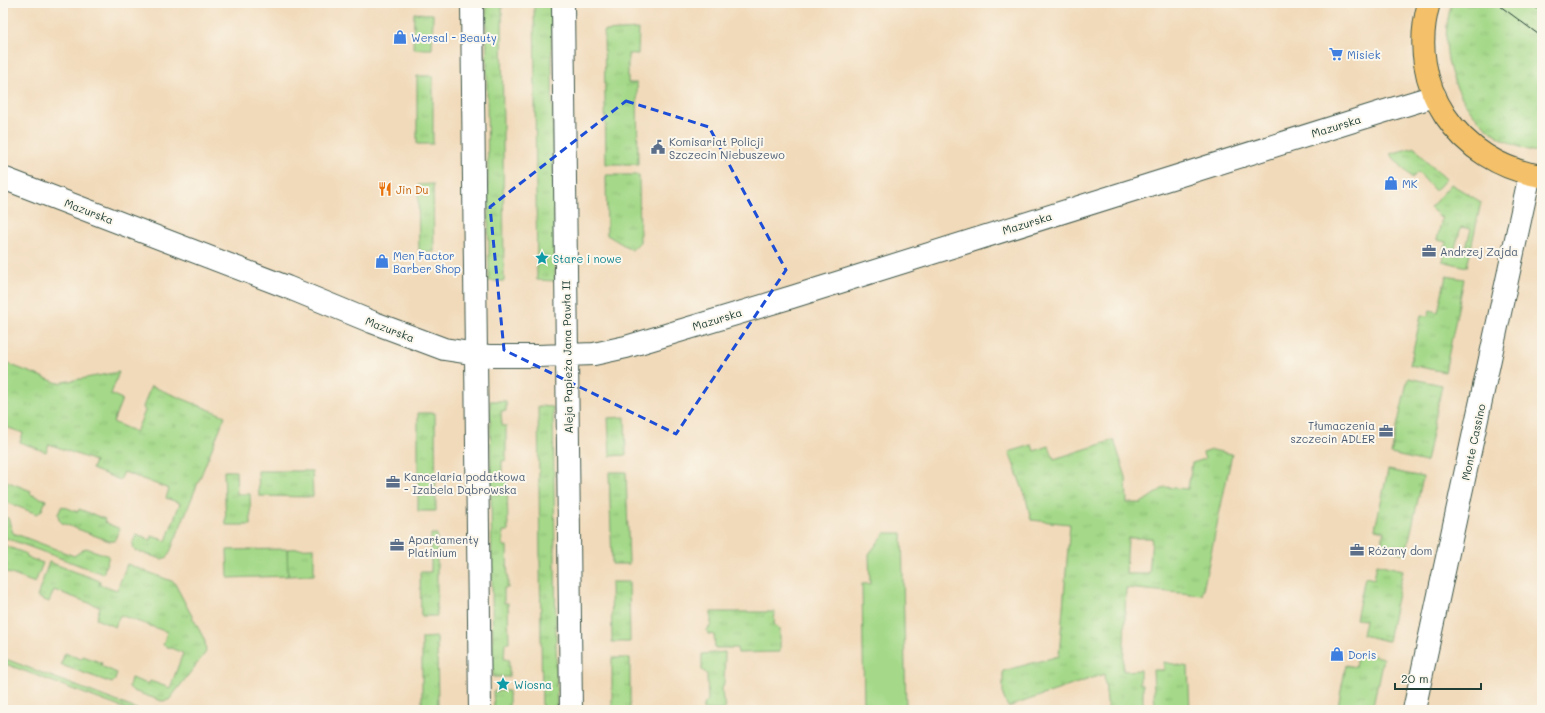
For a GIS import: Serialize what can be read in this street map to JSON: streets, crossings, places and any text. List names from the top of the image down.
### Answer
{
  "streets": {
    "street": ["Mazurska", "Aleja Papieża Jana Pawła II", "Monte Cassino"]
  },
  "crossings": [
    ["Mazurska", "Aleja Papieża Jana Pawła II"]
  ],
  "places": {
    "shop": [
      "Wersal - Beauty",
      "MK",
      "Men Factor Barber Shop",
      "Doris"
    ],
    "supermarket": ["Misiek"],
    "public building": ["Komisariat Policji Szczecin Niebuszewo"],
    "restaurant": ["Jin Du"],
    "office": [
      "Andrzej Zajda",
      "Tłumaczenia szczecin ADLER",
      "Kancelaria podatkowa - Izabela Dąbrowska",
      "Apartamenty Platinium",
      "Różany dom"
    ],
    "place": ["Stare i nowe", "Wiosna"]
  },
  "scale_bar": "20 m"
}
